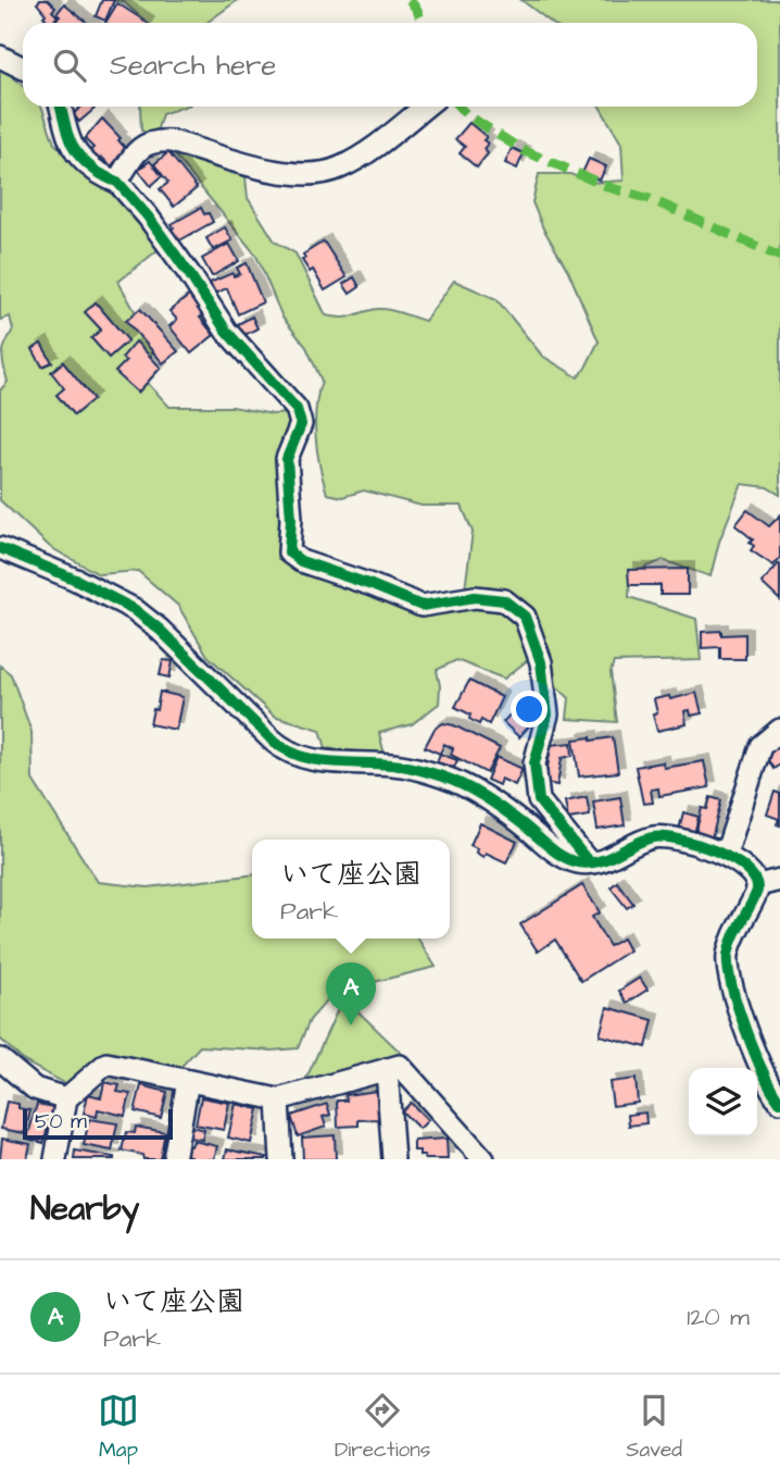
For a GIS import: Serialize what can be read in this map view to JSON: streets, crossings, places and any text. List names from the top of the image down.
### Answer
{
  "scale_bar": "50 m",
  "page": {
    "search": "Search here",
    "popup": ["いて座公園", "Park"],
    "pins": "A",
    "scale": "50 m",
    "heading": "Nearby",
    "list": [
      {
        "mark": "A",
        "name": "いて座公園",
        "note": "Park",
        "value": "120 m"
      }
    ],
    "nav": ["Map", "Directions", "Saved"]
  }
}
